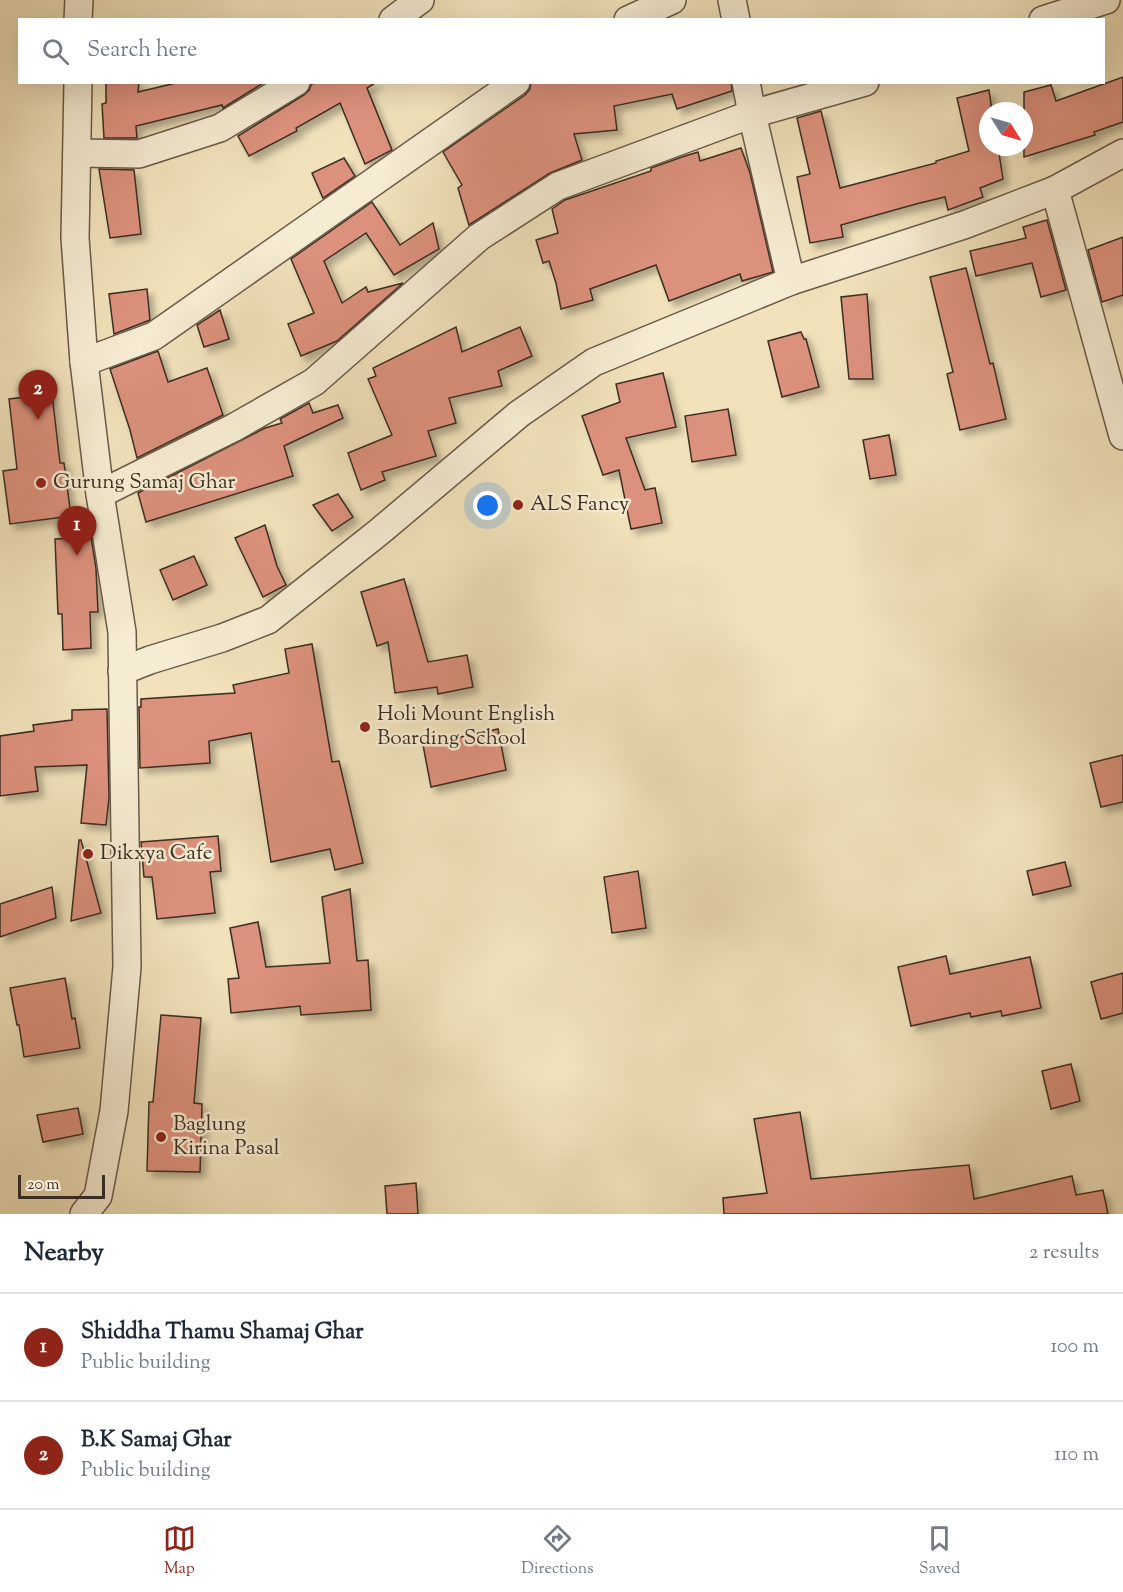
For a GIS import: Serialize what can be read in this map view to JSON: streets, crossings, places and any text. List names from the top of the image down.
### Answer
{
  "places": [
    "Gurung Samaj Ghar",
    "ALS Fancy",
    "Holi Mount English Boarding School",
    "Dikxya Cafe",
    "Baglung Kirina Pasal"
  ],
  "scale_bar": "20 m",
  "north": "bottom right",
  "page": {
    "search": "Search here",
    "pins": ["2", "1"],
    "scale": "20 m",
    "heading": ["Nearby", "2 results"],
    "list": [
      {
        "mark": "1",
        "name": "Shiddha Thamu Shamaj Ghar",
        "note": "Public building",
        "value": "100 m"
      },
      {
        "mark": "2",
        "name": "B.K Samaj Ghar",
        "note": "Public building",
        "value": "110 m"
      }
    ],
    "nav": ["Map", "Directions", "Saved"]
  }
}
